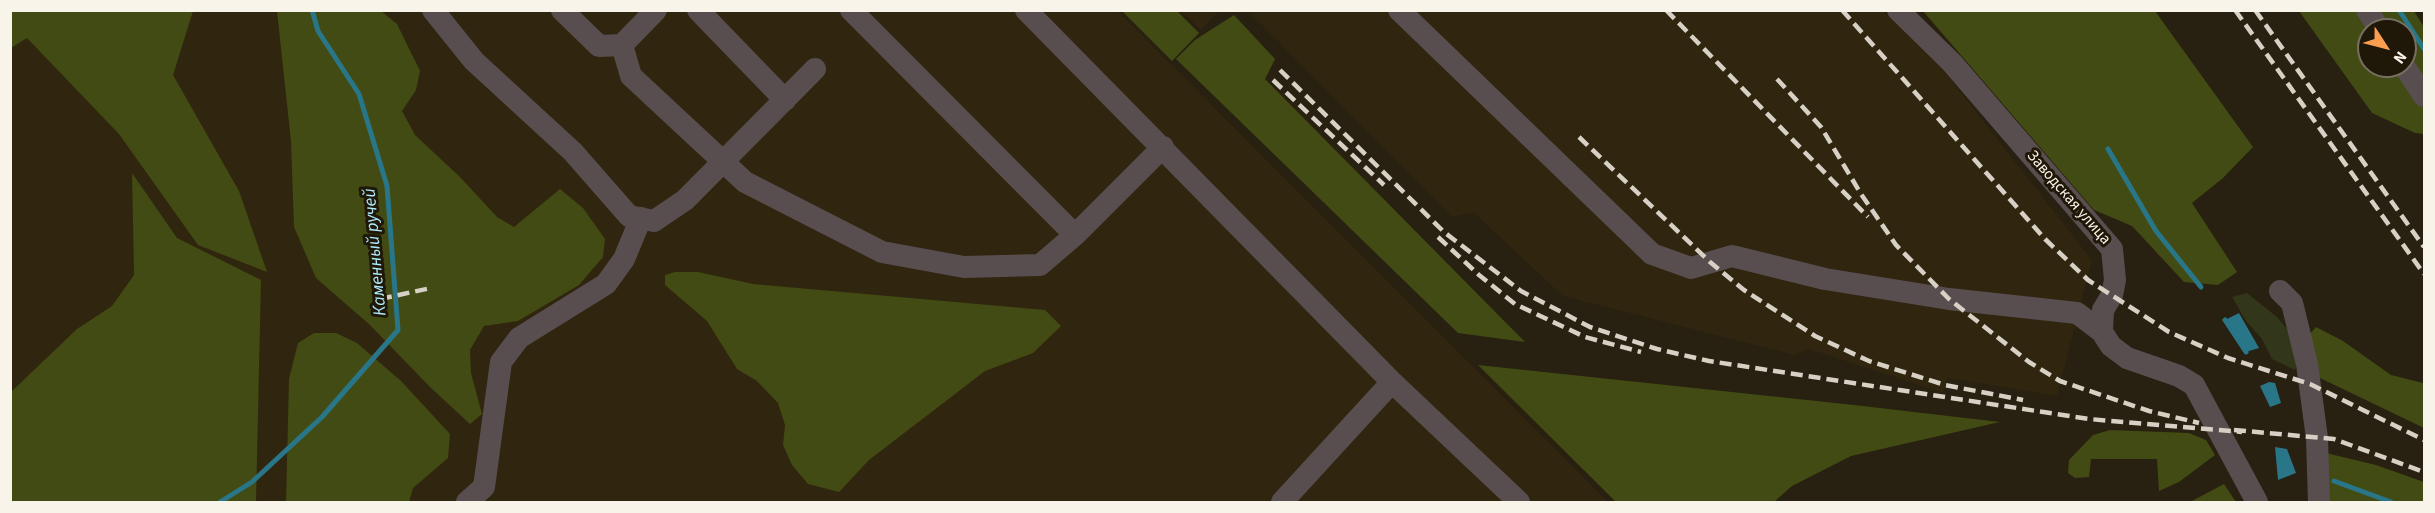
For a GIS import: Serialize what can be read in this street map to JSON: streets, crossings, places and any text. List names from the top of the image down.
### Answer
{
  "streets": {
    "street": ["Заводская улица"]
  },
  "water": ["Каменный ручей"],
  "north": "bottom right"
}
